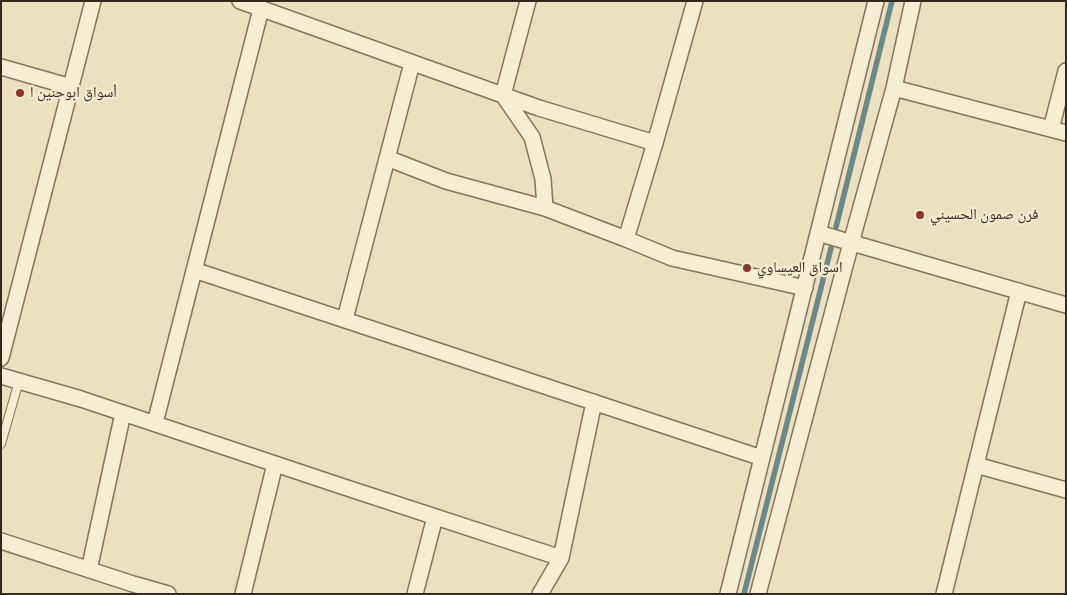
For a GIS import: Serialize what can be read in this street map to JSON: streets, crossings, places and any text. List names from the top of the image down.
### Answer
{
  "places": ["أسواق ابوحنين ا", "فرن صمون الحسيني", "اسواق العيساوي"]
}
